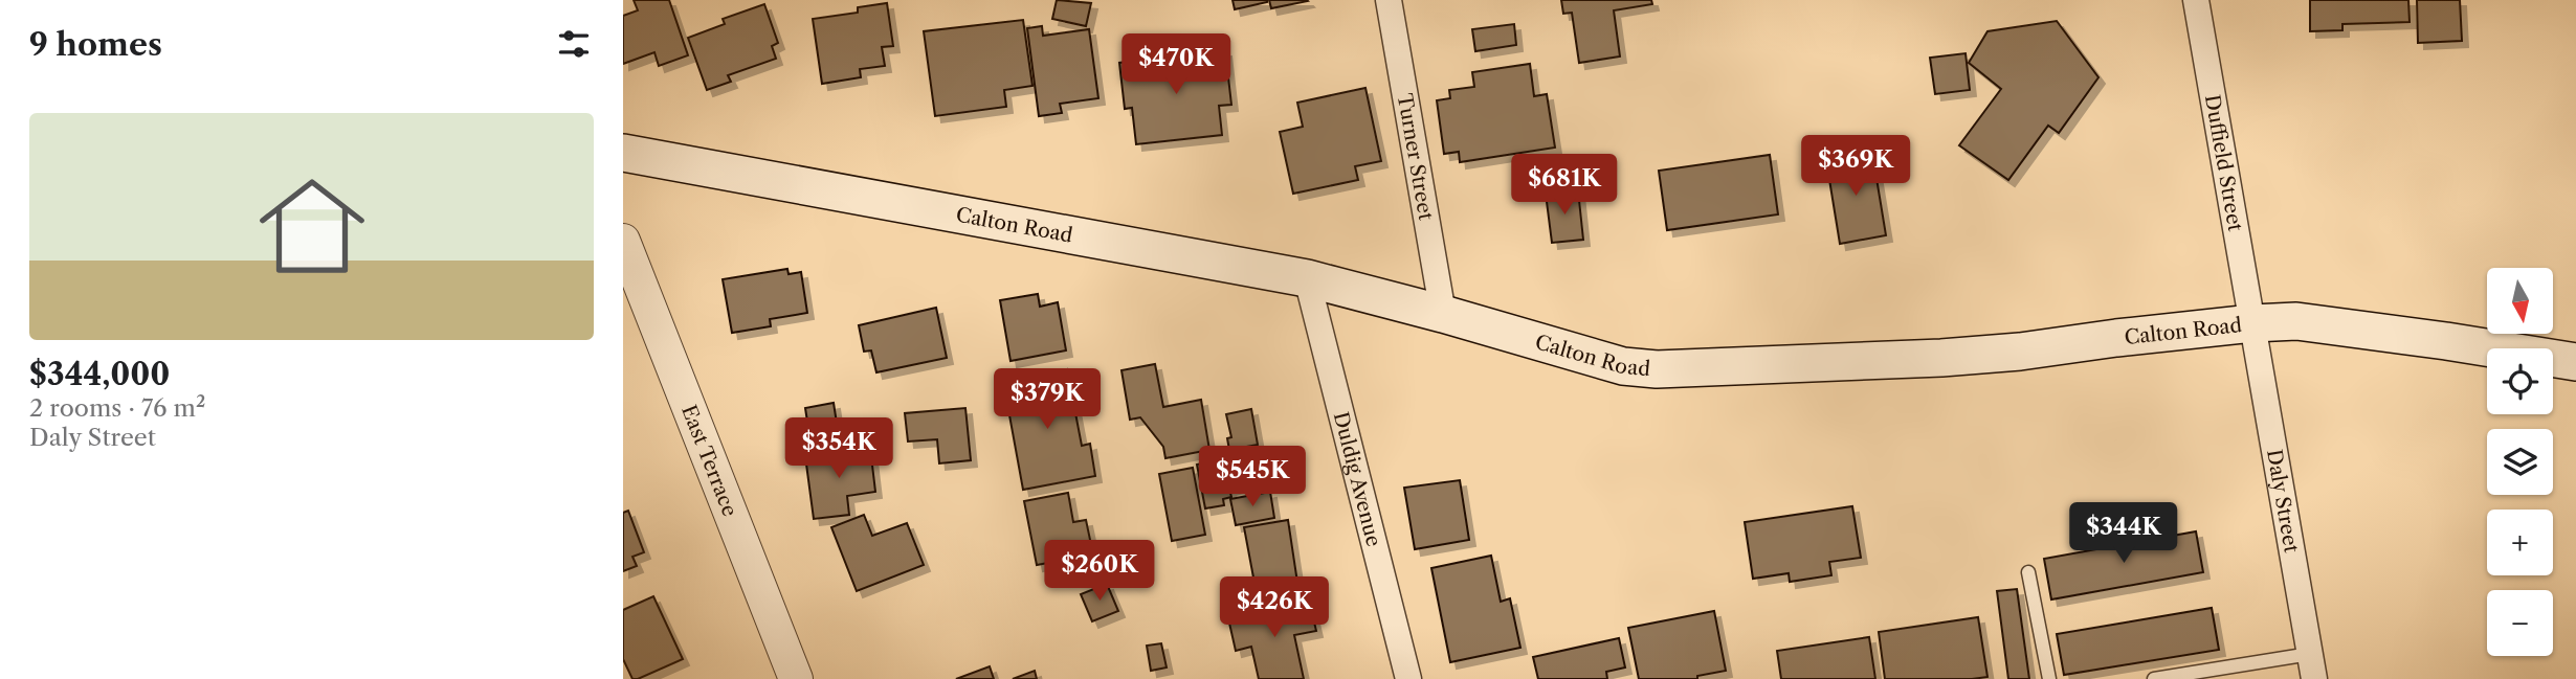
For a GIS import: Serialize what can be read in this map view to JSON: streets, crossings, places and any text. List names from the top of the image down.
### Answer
{
  "streets": {
    "main road": ["Calton Road"],
    "street": [
      "Turner Street",
      "Duffield Street",
      "East Terrace",
      "Duldig Avenue",
      "Daly Street"
    ]
  },
  "crossings": [
    ["Turner Street", "Calton Road"],
    ["Duffield Street", "Calton Road"],
    ["Duffield Street", "Daly Street"],
    ["Calton Road", "Duldig Avenue"],
    ["Calton Road", "Daly Street"]
  ],
  "north": "bottom",
  "page": {
    "heading": "9 homes",
    "price": [
      "$470K",
      "$369K",
      "$681K",
      "$379K",
      "$354K",
      "$545K",
      "$344K",
      "$260K",
      "$426K"
    ],
    "list": [
      {
        "name": "$344,000",
        "note": "2 rooms · 76 m² · Daly Street"
      }
    ],
    "map_buttons": ["+", "−"]
  }
}
